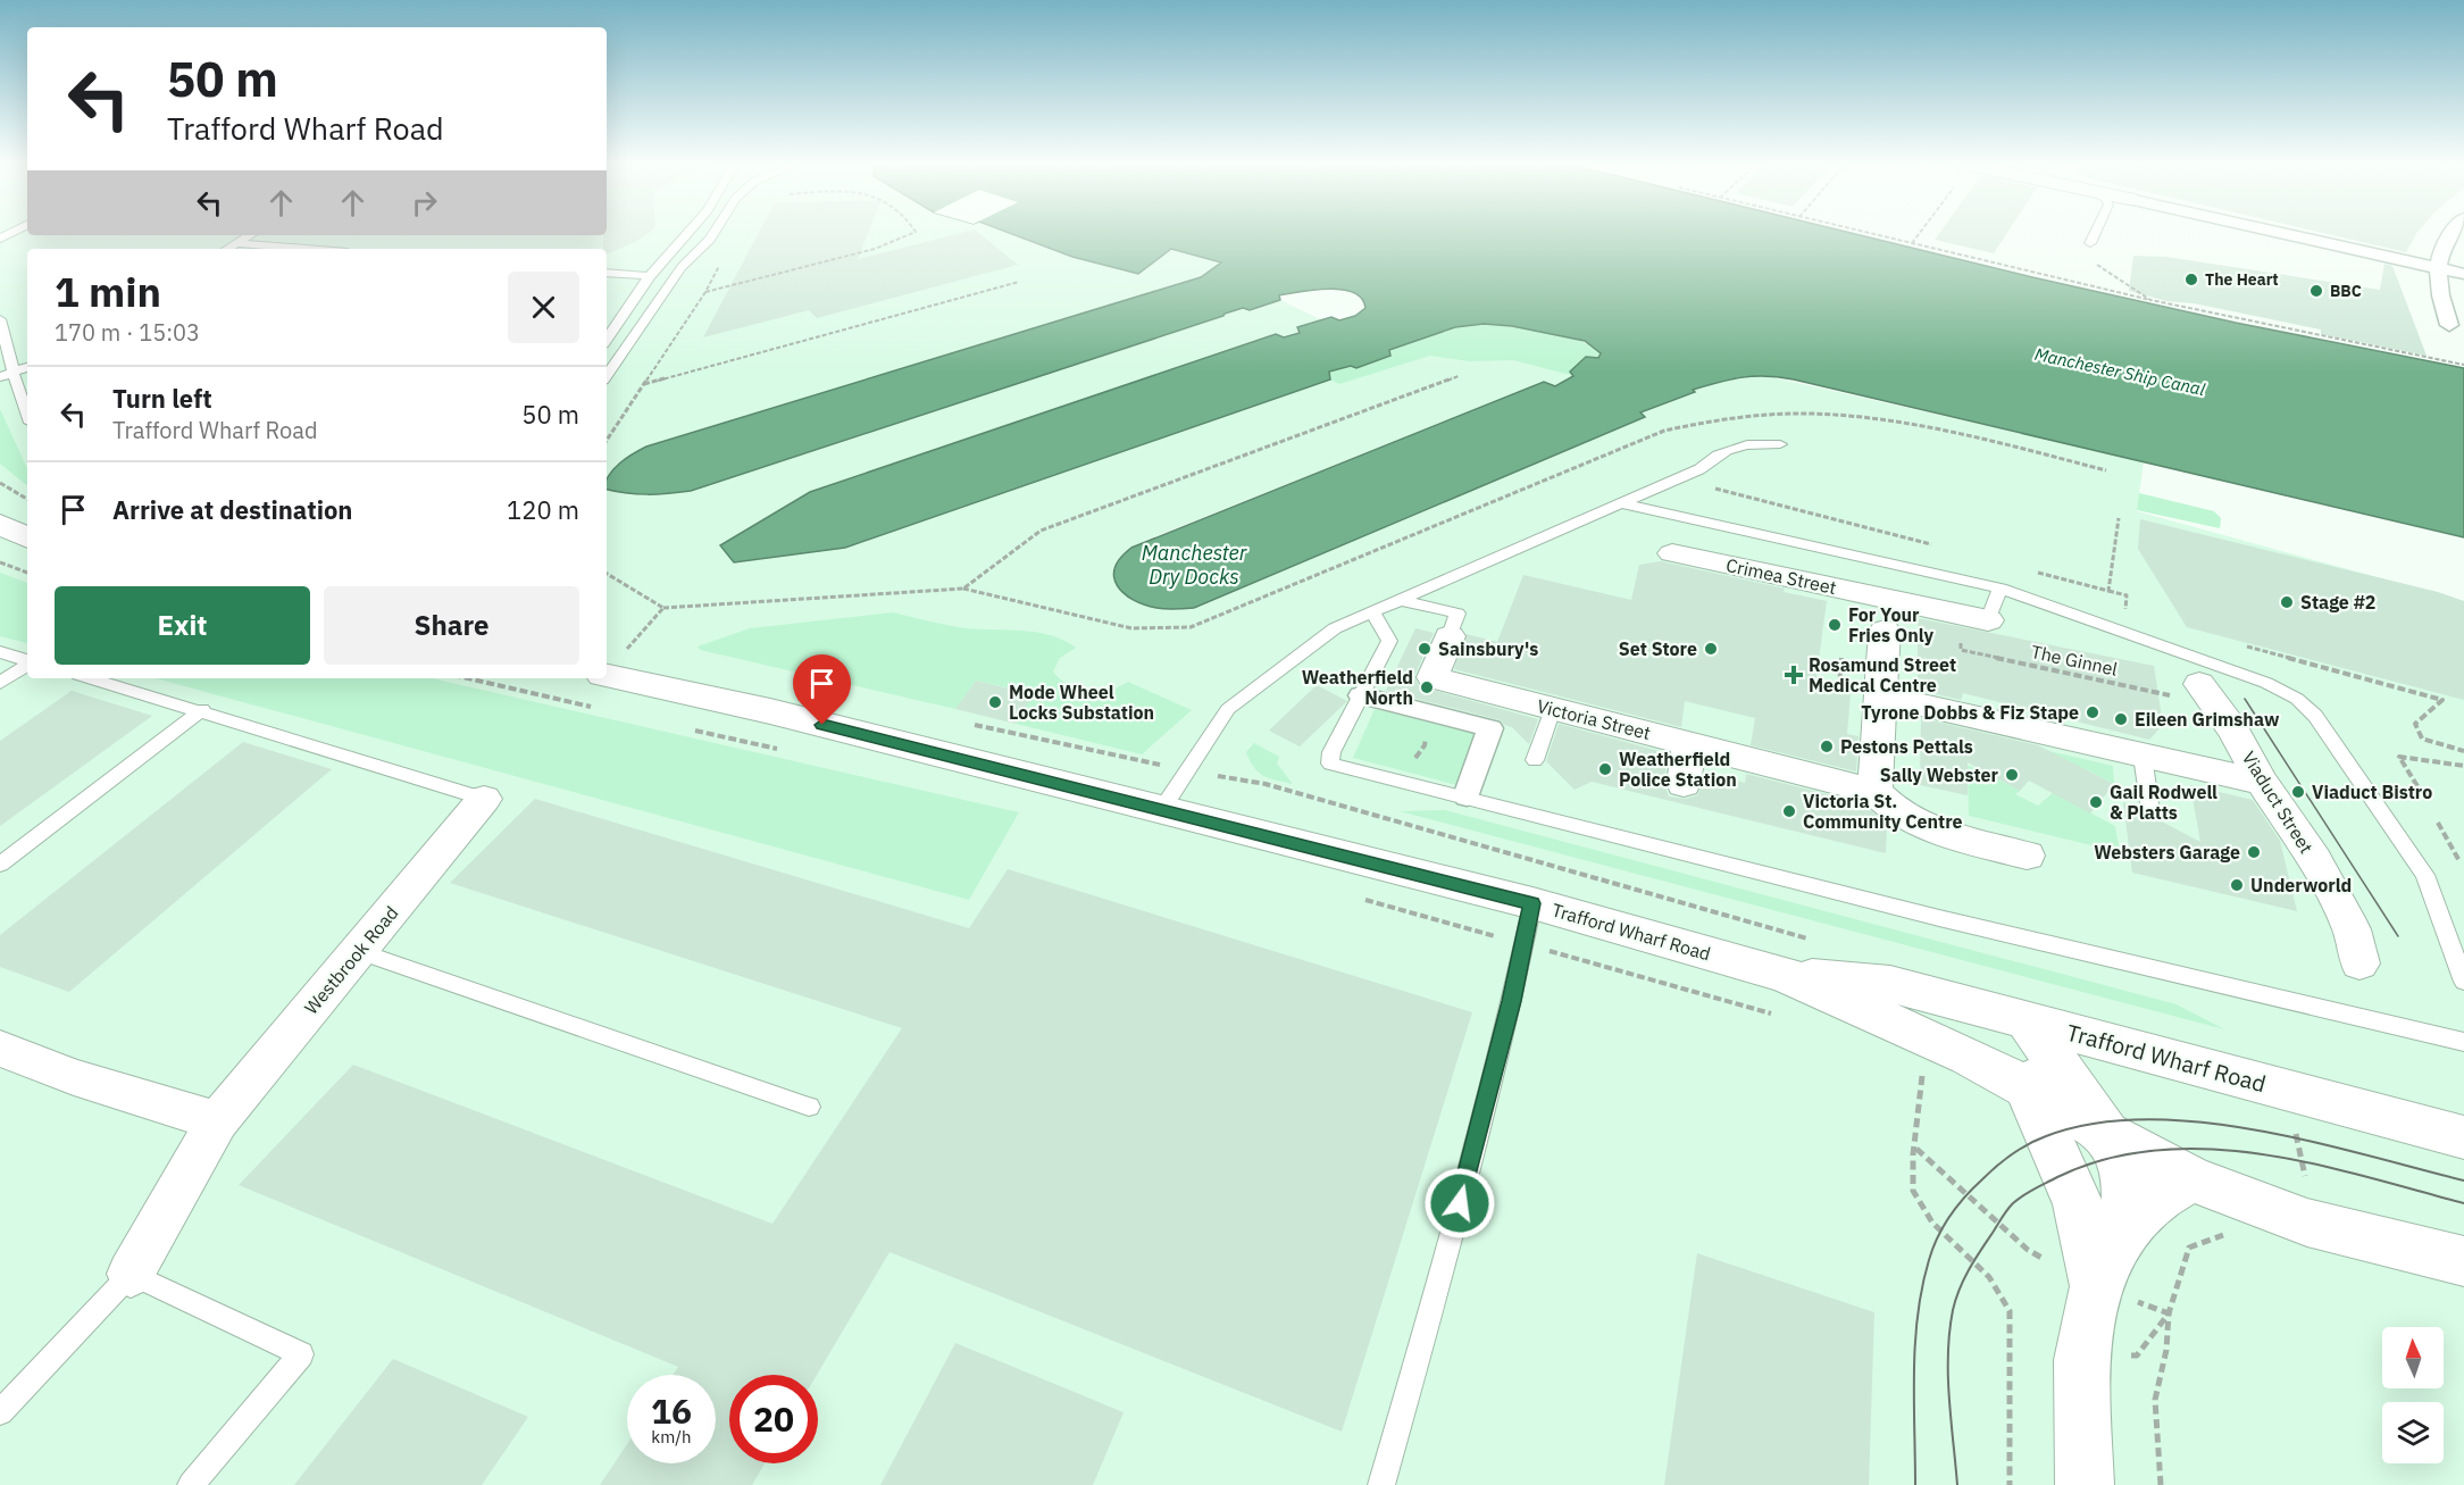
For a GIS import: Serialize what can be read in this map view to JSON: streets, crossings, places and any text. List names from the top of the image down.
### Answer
{
  "streets": {
    "street": [
      "Crimea Street",
      "Victoria Street",
      "Viaduct Street",
      "Trafford Wharf Road",
      "Westbrook Road"
    ],
    "path": ["The Ginnel"]
  },
  "crossings": [
    ["The Ginnel", "Viaduct Street"]
  ],
  "water": ["Manchester Ship Canal", "Manchester Dry Docks"],
  "places": {
    "other": [
      "The Heart",
      "BBC",
      "Stage #2",
      "For Your Fries Only",
      "Sainsbury's",
      "Set Store",
      "Weatherfield North",
      "Mode Wheel Locks Substation",
      "Tyrone Dobbs & Fiz Stape",
      "Eileen Grimshaw",
      "Pestons Pettals",
      "Weatherfield Police Station",
      "Sally Webster",
      "Viaduct Bistro",
      "Gail Rodwell & Platts",
      "Victoria St. Community Centre",
      "Websters Garage",
      "Underworld"
    ],
    "health": ["Rosamund Street Medical Centre"]
  },
  "north": "top",
  "page": {
    "turn": ["50 m", "Trafford Wharf Road"],
    "heading": ["1 min", "170 m · 15:03"],
    "list": [
      {
        "name": "Turn left",
        "note": "Trafford Wharf Road",
        "value": "50 m"
      },
      {
        "name": "Arrive at destination",
        "value": "120 m"
      }
    ],
    "buttons": ["Exit", "Share"],
    "speed": "16 km/h",
    "limit": "20"
  }
}
